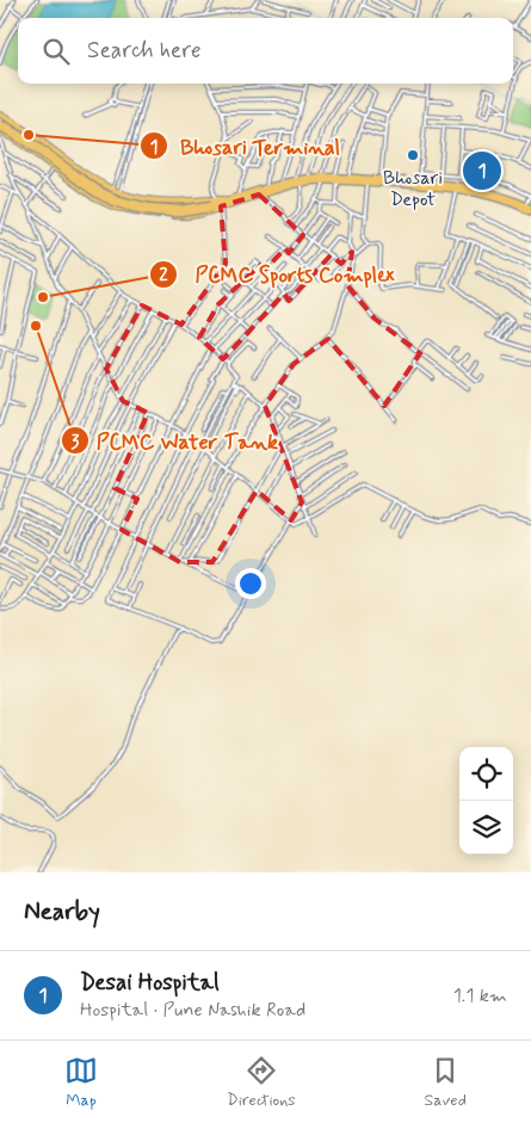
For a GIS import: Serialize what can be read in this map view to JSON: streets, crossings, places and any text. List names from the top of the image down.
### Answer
{
  "places": [
    "Bhosari Terminal",
    "Bhosari Depot",
    "PCMC Sports Complex",
    "PCMC Water Tank"
  ],
  "page": {
    "search": "Search here",
    "pins": "1",
    "heading": "Nearby",
    "list": [
      {
        "mark": "1",
        "name": "Desai Hospital",
        "note": "Hospital · Pune Nashik Road",
        "value": "1.1 km"
      }
    ],
    "nav": ["Map", "Directions", "Saved"]
  }
}
